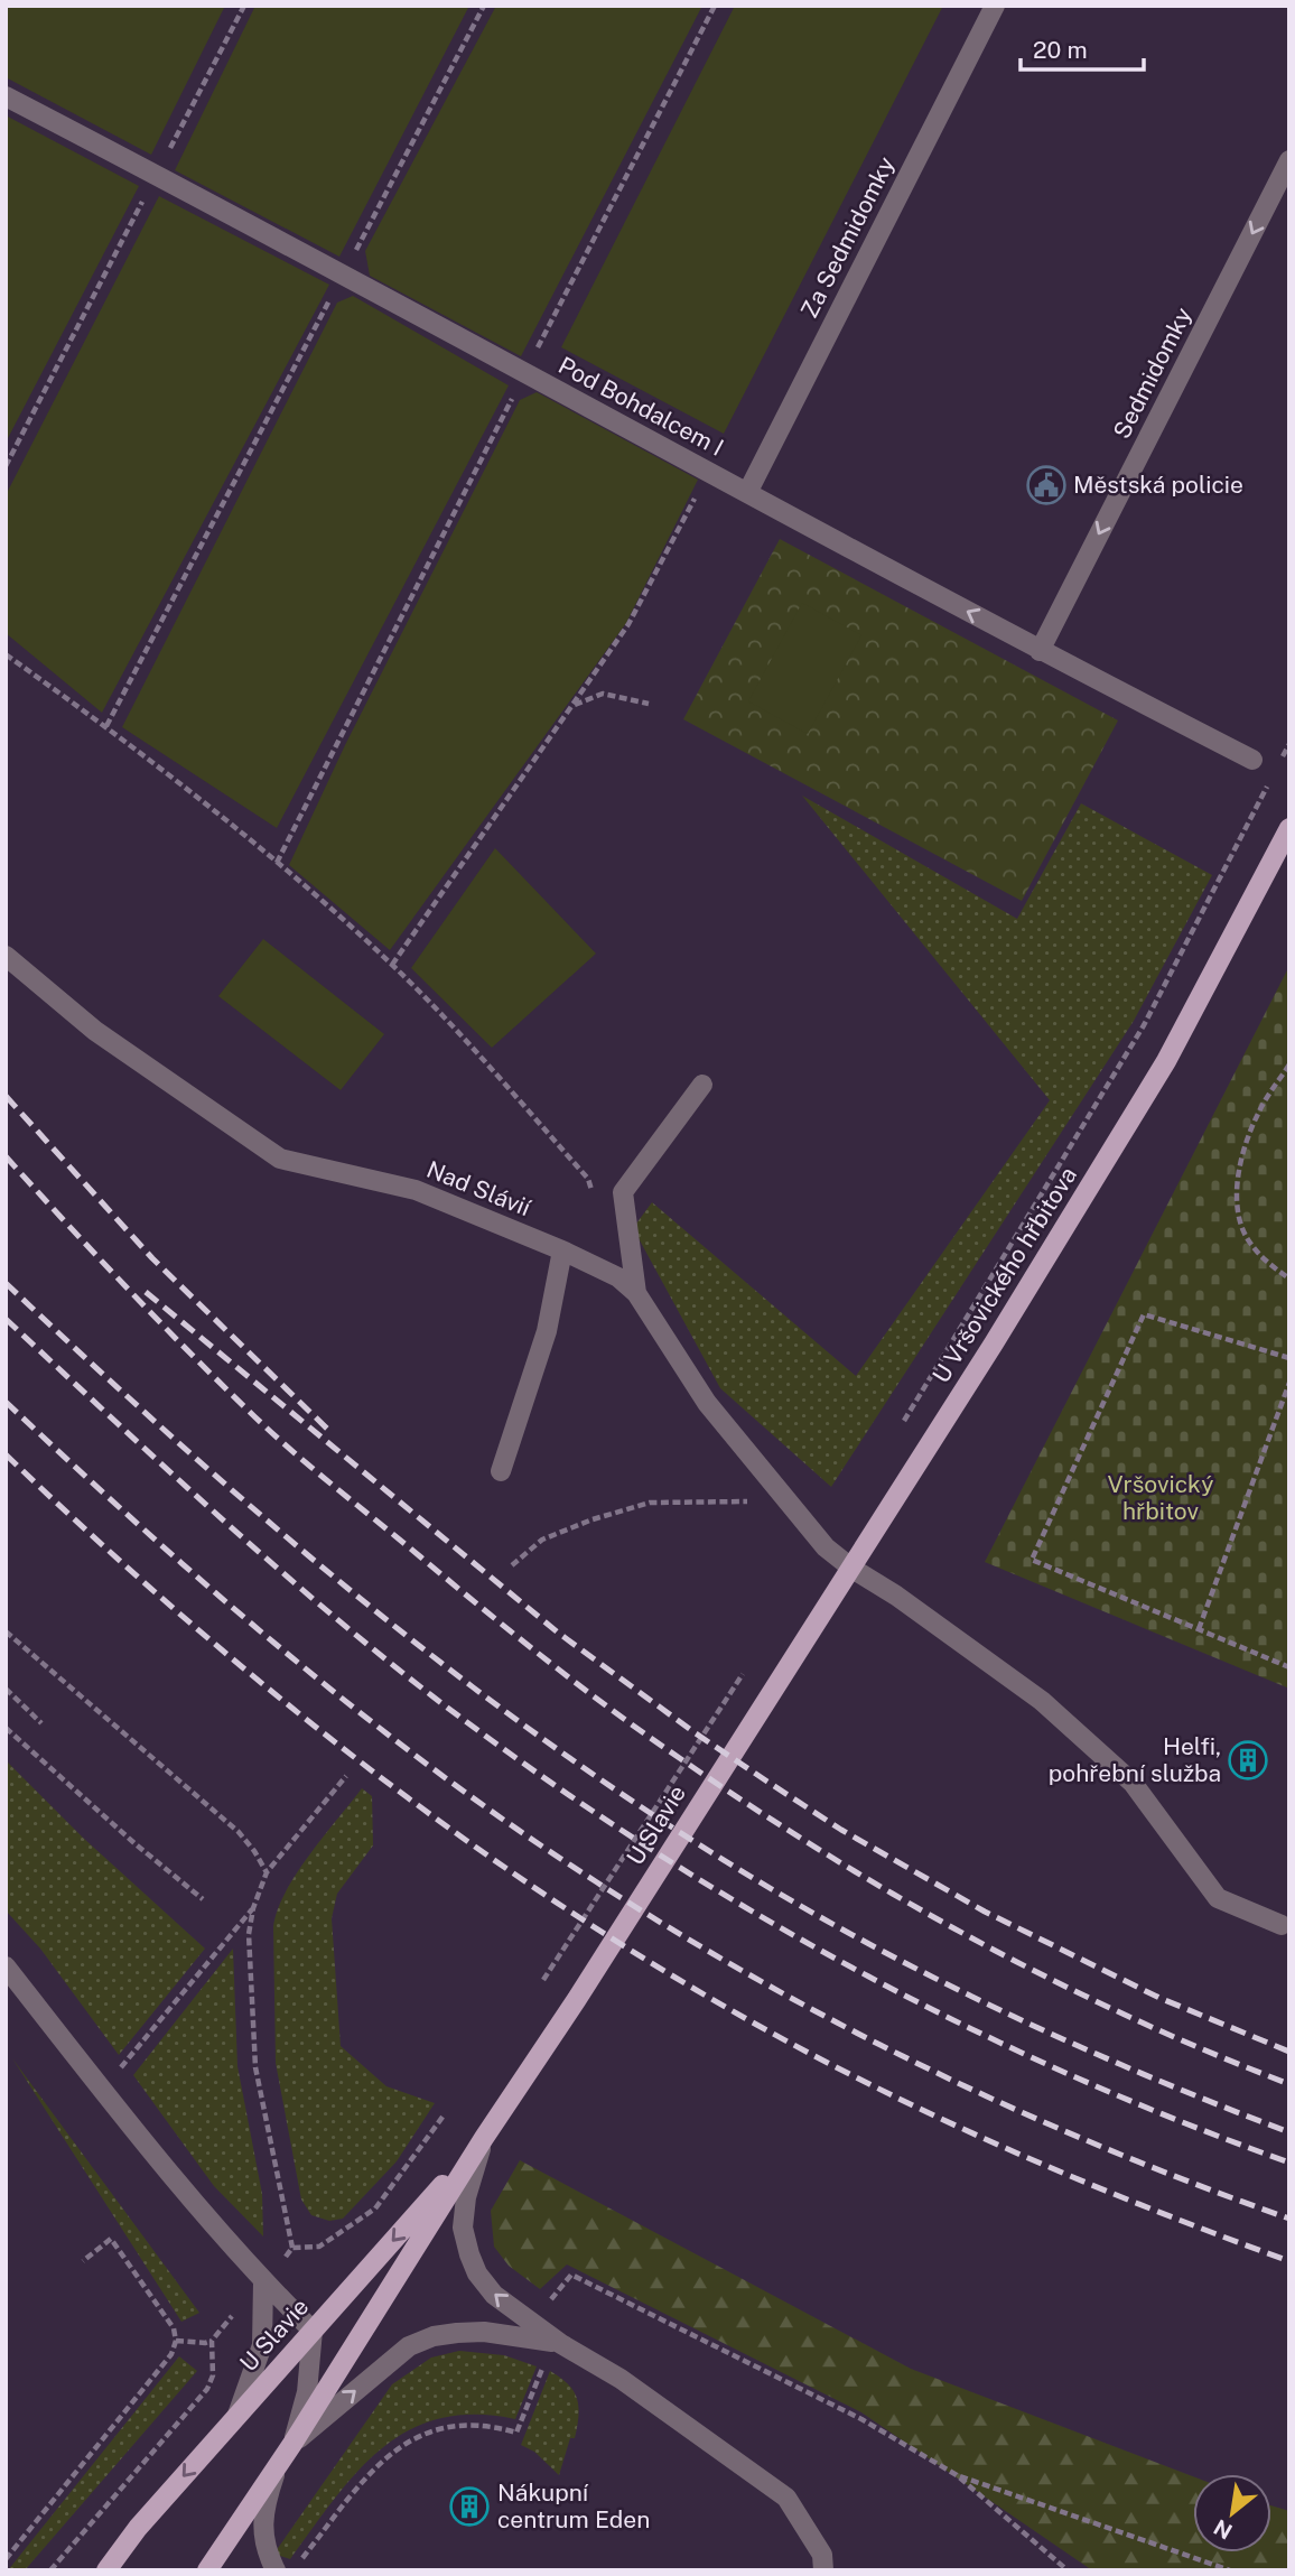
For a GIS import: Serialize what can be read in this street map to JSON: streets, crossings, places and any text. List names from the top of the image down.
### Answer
{
  "streets": {
    "main road": ["U Vršovického hřbitova", "U Slavie"],
    "street": [
      "Za Sedmidomky",
      "Sedmidomky",
      "Pod Bohdalcem I",
      "Nad Slávií"
    ]
  },
  "crossings": [
    ["Za Sedmidomky", "Pod Bohdalcem I"],
    ["Sedmidomky", "Pod Bohdalcem I"],
    ["Nad Slávií", "U Vršovického hřbitova"],
    ["U Vršovického hřbitova", "U Slavie"]
  ],
  "one_way": ["Sedmidomky"],
  "parks": ["Vršovický hřbitov"],
  "places": {
    "public building": ["Městská policie"],
    "building": ["Helfi, pohřební služba", "Nákupní centrum Eden"]
  },
  "scale_bar": "20 m",
  "north": "bottom left"
}
